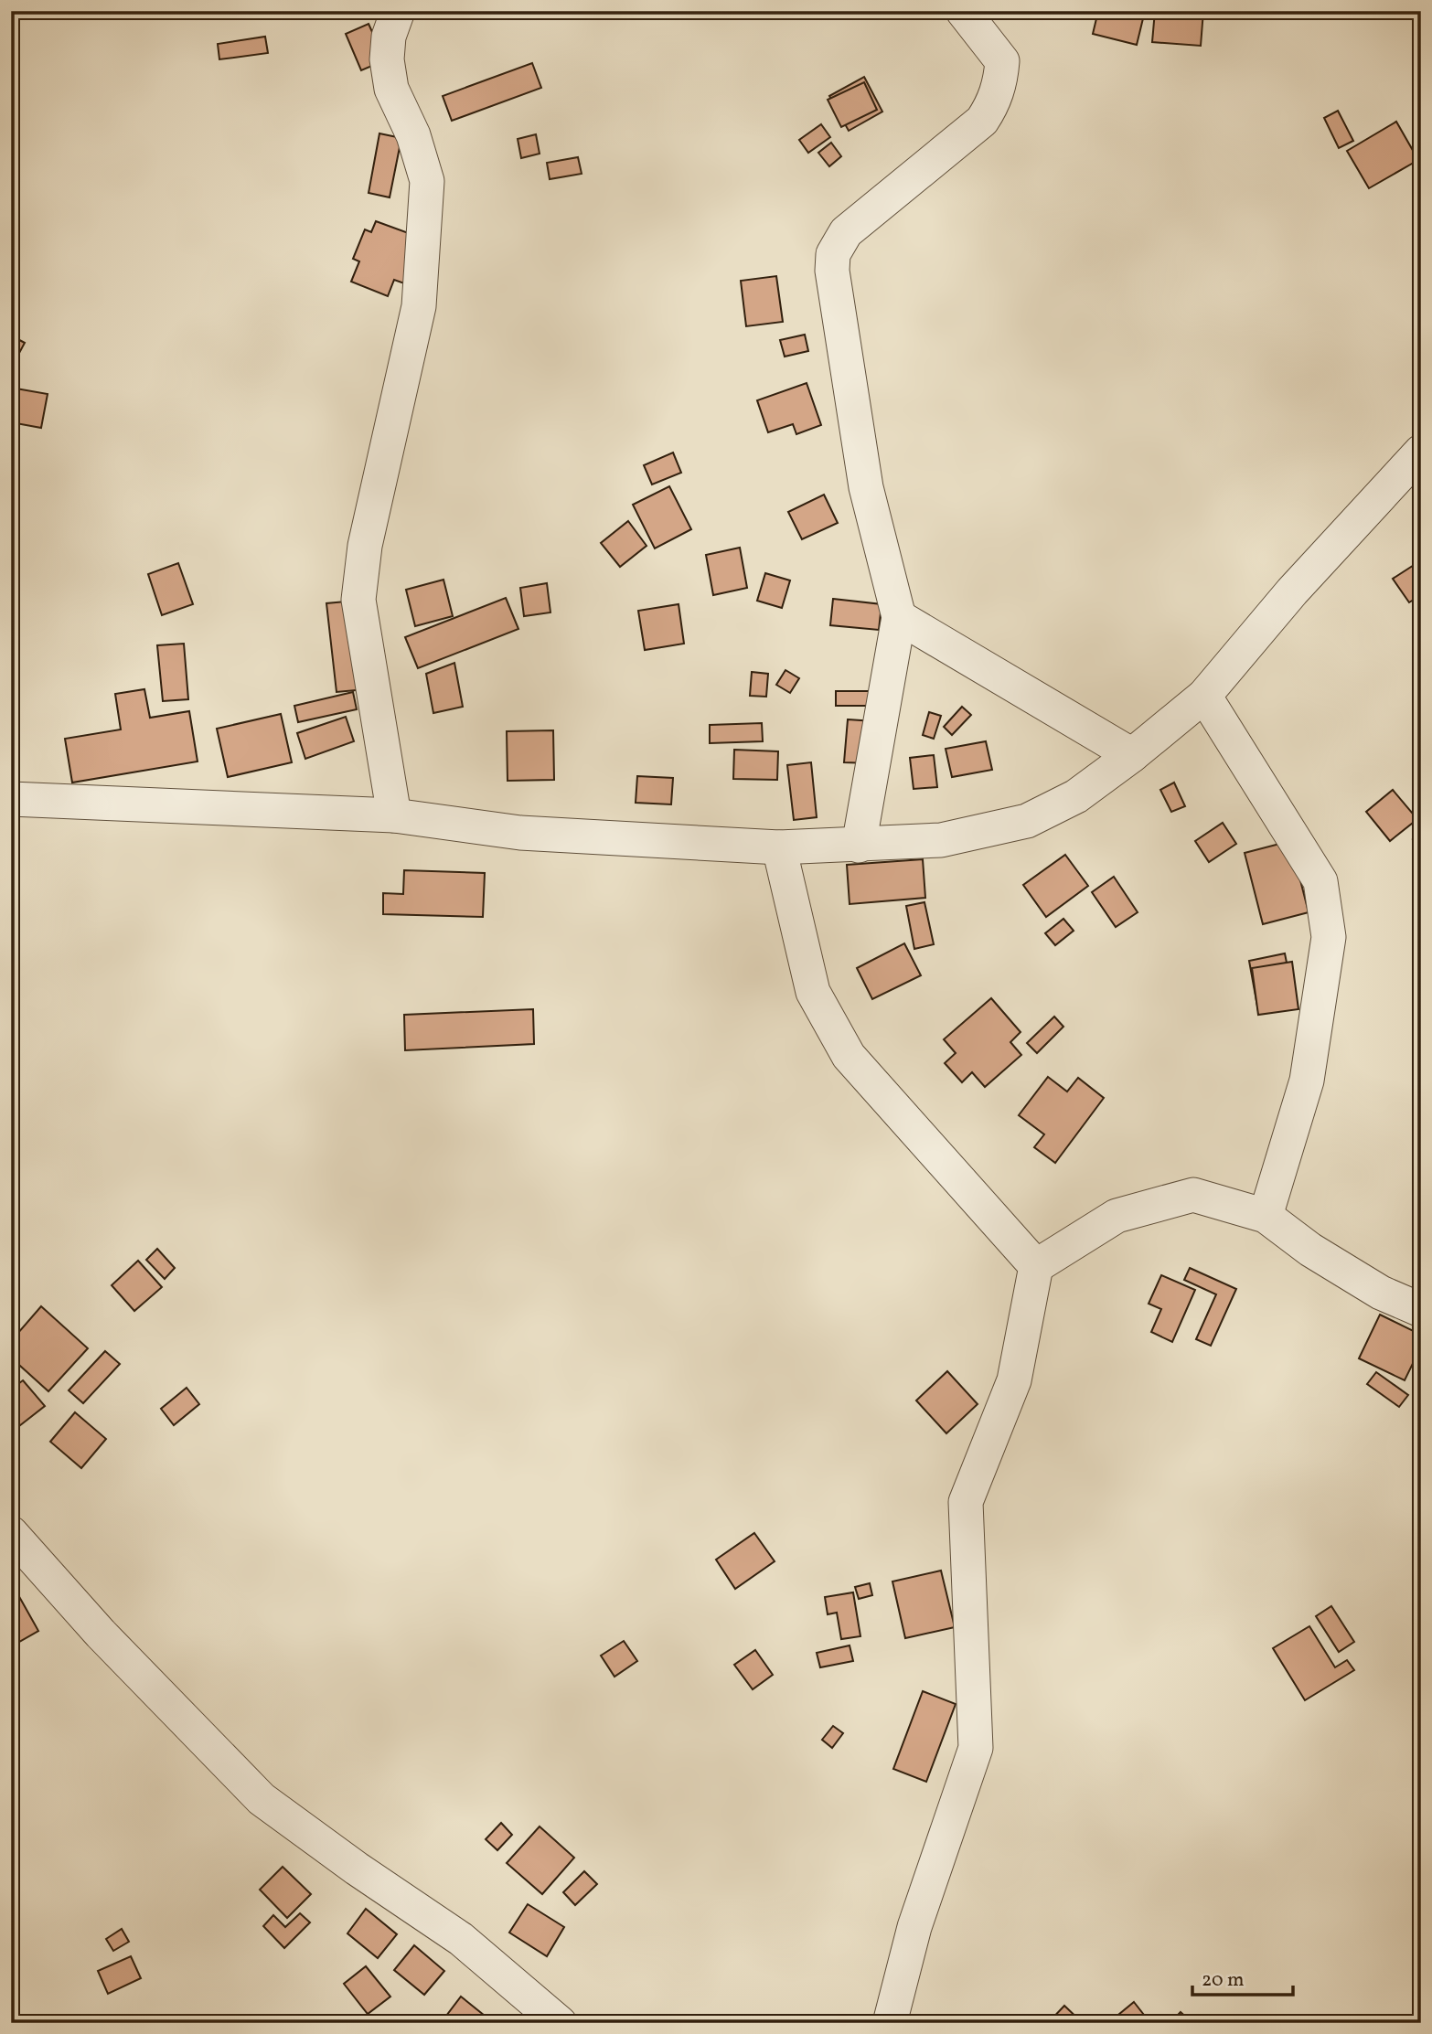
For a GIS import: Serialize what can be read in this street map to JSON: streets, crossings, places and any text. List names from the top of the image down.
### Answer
{
  "scale_bar": "20 m"
}
